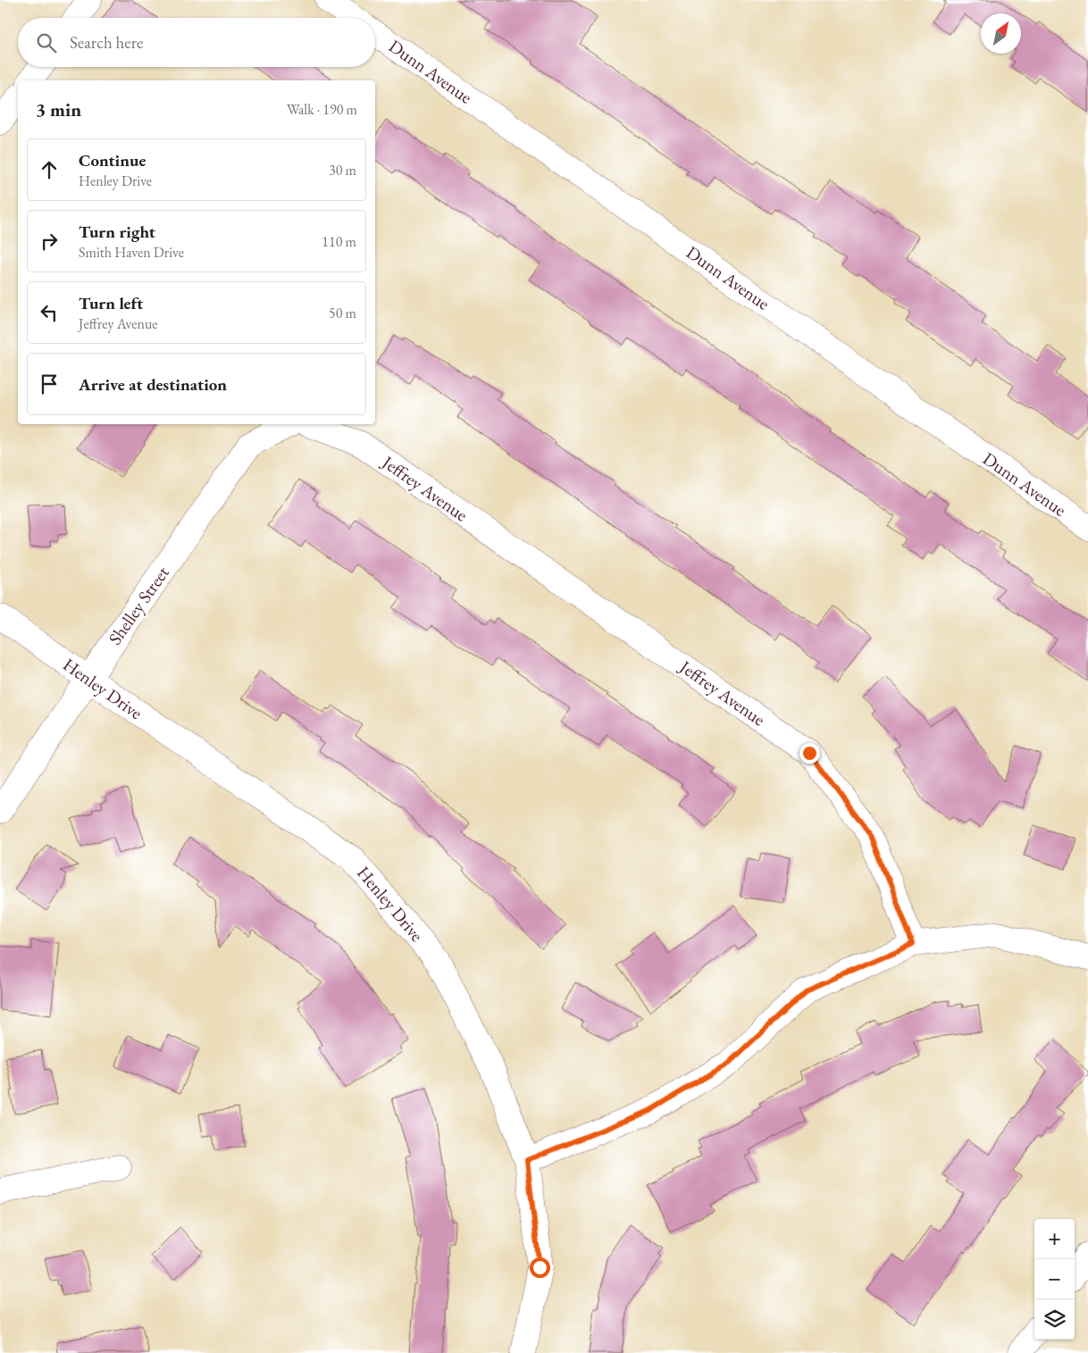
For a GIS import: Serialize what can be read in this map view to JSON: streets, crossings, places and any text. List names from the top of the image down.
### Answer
{
  "streets": {
    "street": [
      "Dunn Avenue",
      "Jeffrey Avenue",
      "Shelley Street",
      "Henley Drive"
    ]
  },
  "crossings": [
    ["Shelley Street", "Henley Drive"]
  ],
  "north": "top right",
  "page": {
    "search": "Search here",
    "heading": ["3 min", "Walk · 190 m"],
    "list": [
      ["Continue", "Henley Drive", "30 m"],
      ["Turn right", "Smith Haven Drive", "110 m"],
      ["Turn left", "Jeffrey Avenue", "50 m"],
      "Arrive at destination"
    ],
    "map_buttons": ["+", "−"]
  }
}
